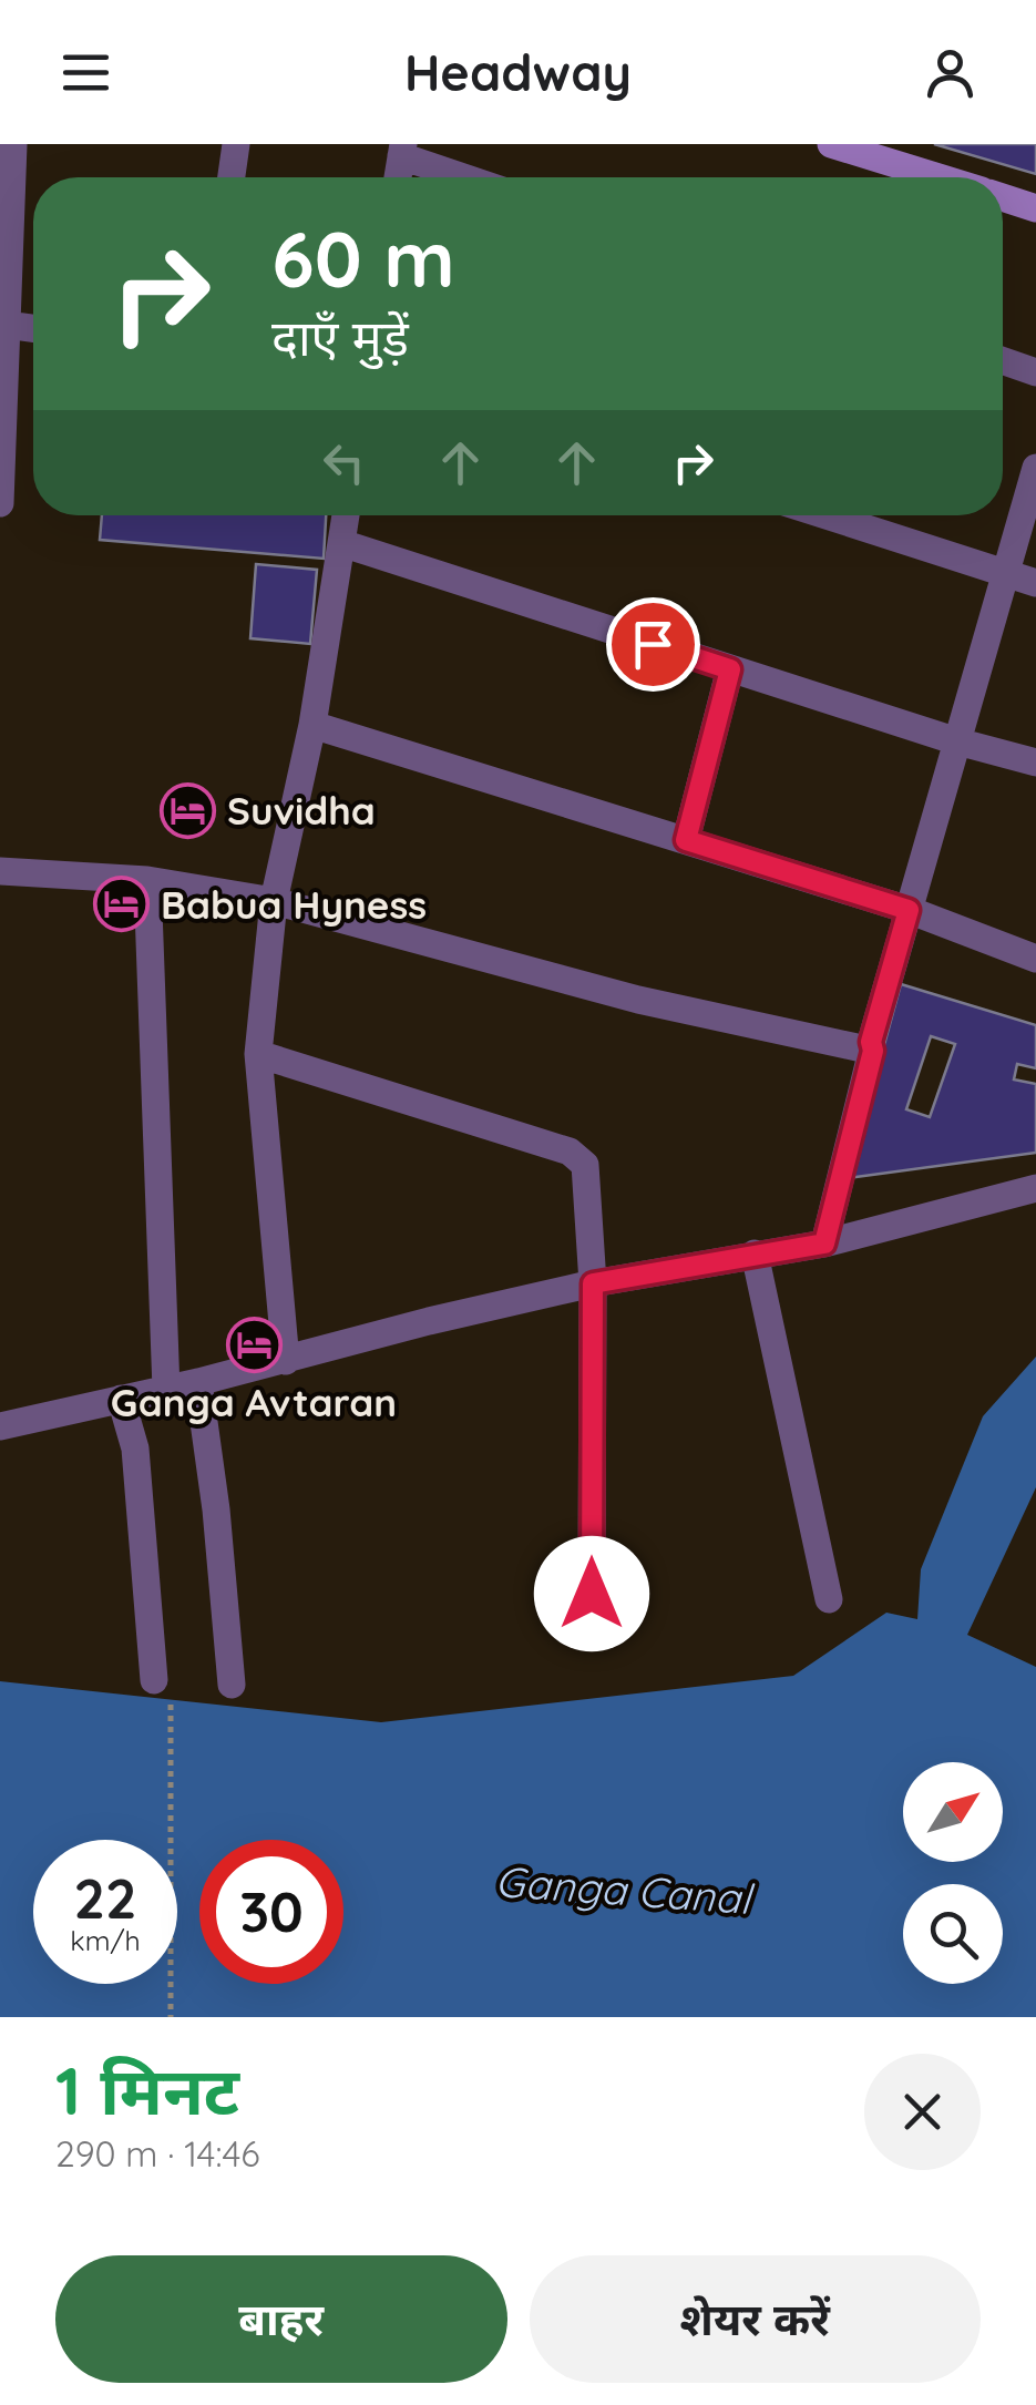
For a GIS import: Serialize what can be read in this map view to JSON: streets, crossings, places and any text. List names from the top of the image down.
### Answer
{
  "water": ["Ganga Canal"],
  "places": {
    "hotel": ["Suvidha", "Babua Hyness", "Ganga Avtaran"]
  },
  "north": "top right",
  "page": {
    "header": "Headway",
    "turn": ["60 m", "दाएँ मुड़ें"],
    "speed": "22 km/h",
    "limit": "30",
    "heading": ["1 मिनट", "290 m · 14:46"],
    "buttons": ["बाहर", "शेयर करें"]
  }
}
